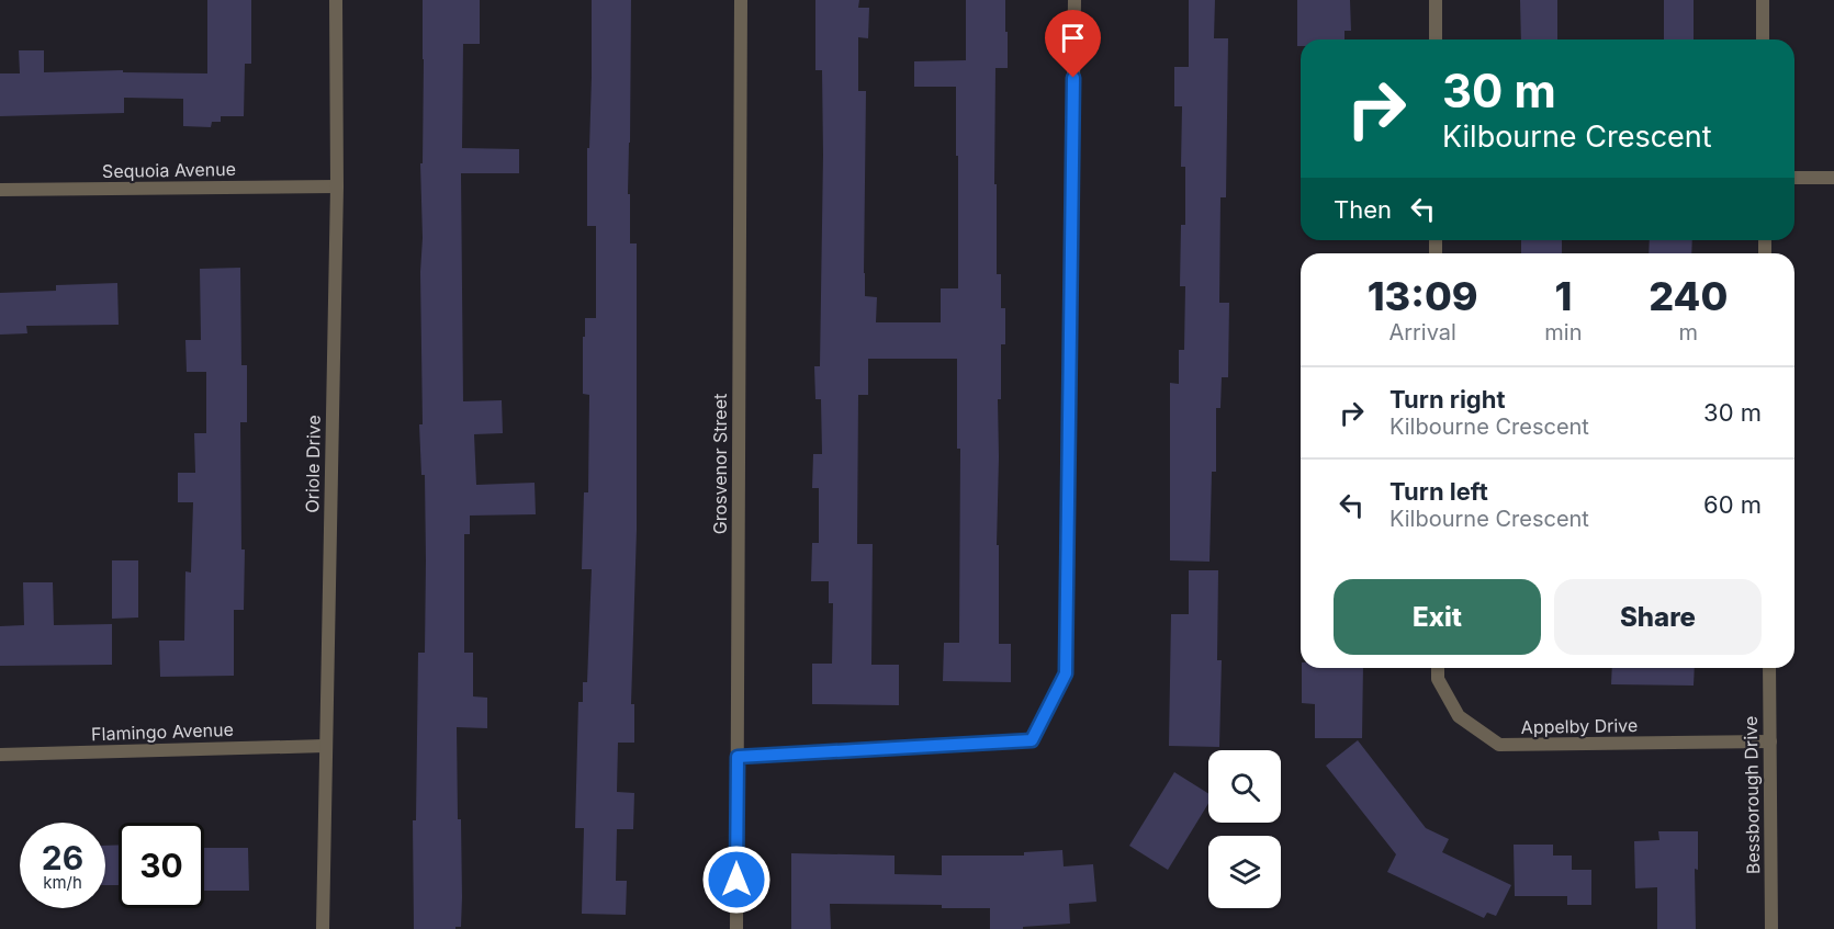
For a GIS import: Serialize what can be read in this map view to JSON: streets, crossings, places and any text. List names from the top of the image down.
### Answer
{
  "streets": {
    "street": [
      "Sequoia Avenue",
      "Oriole Drive",
      "Grosvenor Street",
      "Appelby Drive",
      "Flamingo Avenue",
      "Bessborough Drive"
    ]
  },
  "crossings": [
    ["Sequoia Avenue", "Oriole Drive"],
    ["Oriole Drive", "Flamingo Avenue"],
    ["Appelby Drive", "Bessborough Drive"]
  ],
  "page": {
    "turn": ["30 m", "Kilbourne Crescent"],
    "then": "Then",
    "eta": [
      "13:09",
      "Arrival",
      "1",
      "min",
      "240",
      "m"
    ],
    "list": [
      {
        "name": "Turn right",
        "note": "Kilbourne Crescent",
        "value": "30 m"
      },
      {
        "name": "Turn left",
        "note": "Kilbourne Crescent",
        "value": "60 m"
      }
    ],
    "buttons": ["Exit", "Share"],
    "speed": "26 km/h",
    "limit": "30"
  }
}
